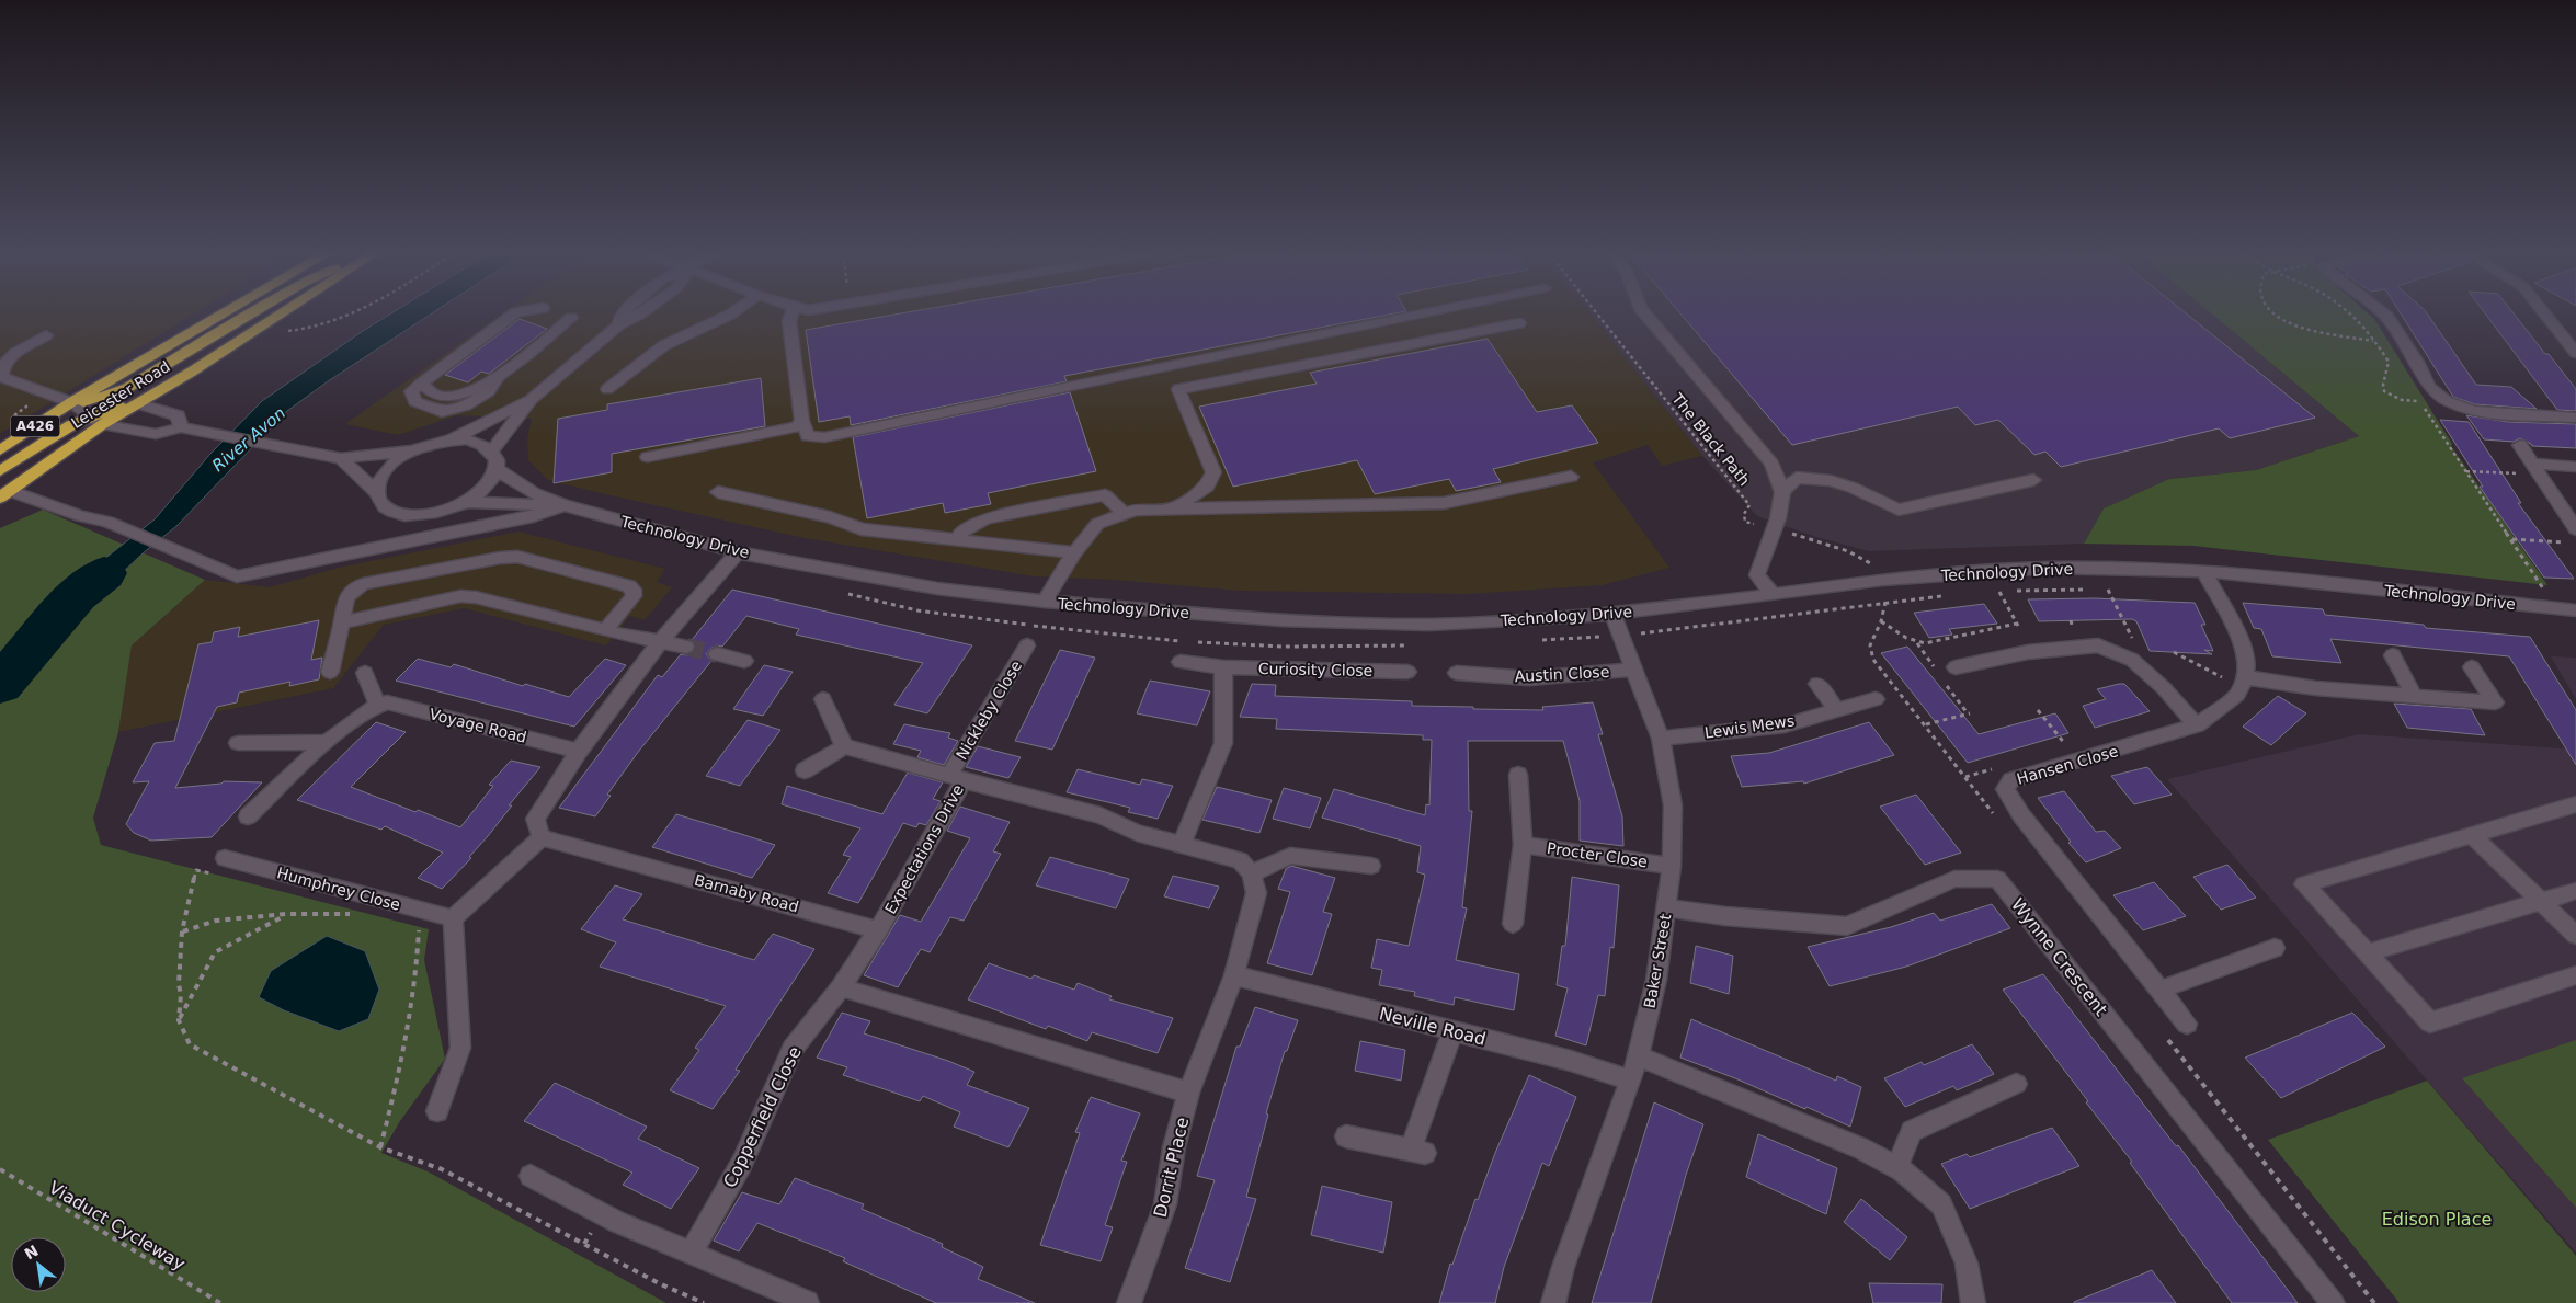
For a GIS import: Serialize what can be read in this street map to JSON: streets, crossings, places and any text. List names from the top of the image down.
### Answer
{
  "streets": {
    "highway": ["Leicester Road", "A426"],
    "street": [
      "Technology Drive",
      "Curiosity Close",
      "Austin Close",
      "Nickleby Close",
      "Voyage Road",
      "Lewis Mews",
      "Hansen Close",
      "Expectations Drive",
      "Procter Close",
      "Humphrey Close",
      "Barnaby Road",
      "Wynne Crescent",
      "Baker Street",
      "Neville Road",
      "Copperfield Close",
      "Dorrit Place"
    ],
    "path": ["The Black Path", "Viaduct Cycleway"]
  },
  "crossings": [
    ["The Black Path", "Technology Drive"],
    ["Technology Drive", "Baker Street"],
    ["Austin Close", "Baker Street"],
    ["Nickleby Close", "Expectations Drive"],
    ["Lewis Mews", "Baker Street"],
    ["Expectations Drive", "Barnaby Road"],
    ["Procter Close", "Baker Street"],
    ["Wynne Crescent", "Baker Street"],
    ["Baker Street", "Neville Road"]
  ],
  "water": ["River Avon"],
  "parks": ["Edison Place"],
  "north": "top left"
}
